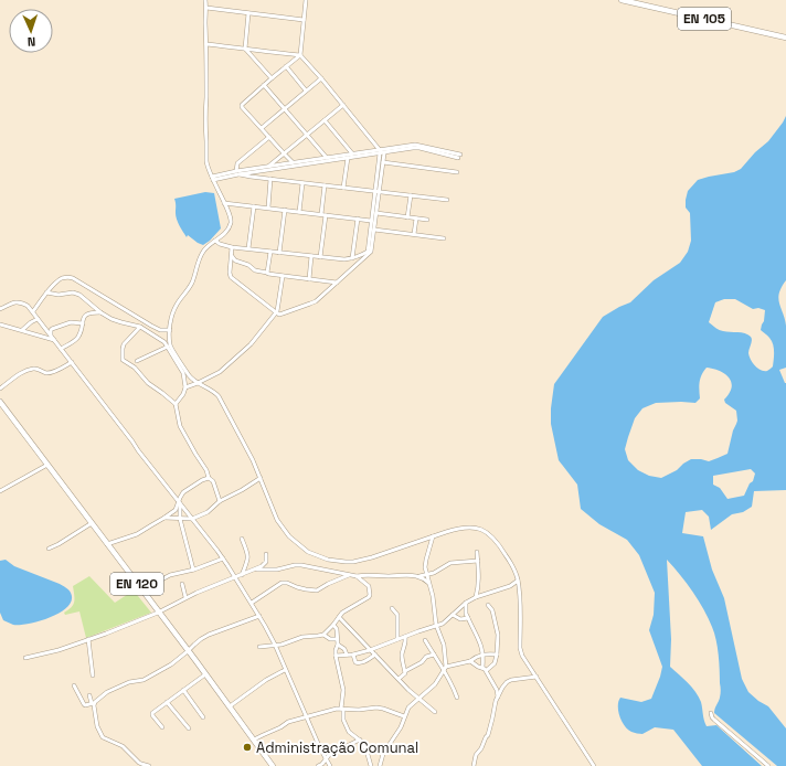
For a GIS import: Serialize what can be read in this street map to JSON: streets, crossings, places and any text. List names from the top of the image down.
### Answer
{
  "streets": {
    "main road": ["EN 105", "EN 120"]
  },
  "places": ["Administração Comunal"],
  "north": "bottom"
}
